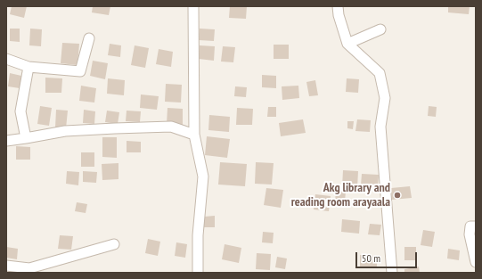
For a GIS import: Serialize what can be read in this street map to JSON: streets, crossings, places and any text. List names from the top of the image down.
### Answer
{
  "places": ["Akg library and reading room arayaala"],
  "scale_bar": "50 m"
}
